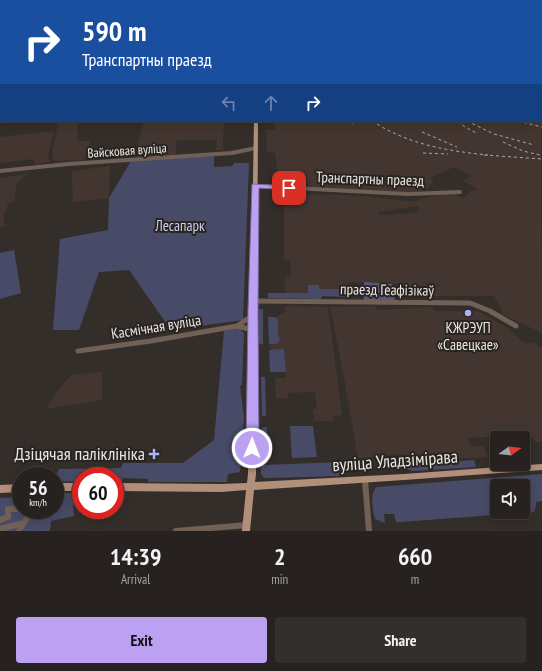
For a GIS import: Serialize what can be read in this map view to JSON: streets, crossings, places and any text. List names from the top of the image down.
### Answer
{
  "streets": {
    "main road": ["вуліца Уладзімірава"],
    "street": [
      "Вайсковая вуліца",
      "Транспартны праезд",
      "праезд Геафізікаў",
      "Касмічная вуліца"
    ]
  },
  "parks": ["Лесапарк"],
  "places": {
    "other": ["КЖРЭУП «Савецкае»"],
    "health": ["Дзіцячая паліклініка"]
  },
  "north": "right",
  "page": {
    "turn": ["590 m", "Транспартны праезд"],
    "speed": "56 km/h",
    "limit": "60",
    "eta": [
      "14:39",
      "Arrival",
      "2",
      "min",
      "660",
      "m"
    ],
    "buttons": ["Exit", "Share"]
  }
}
